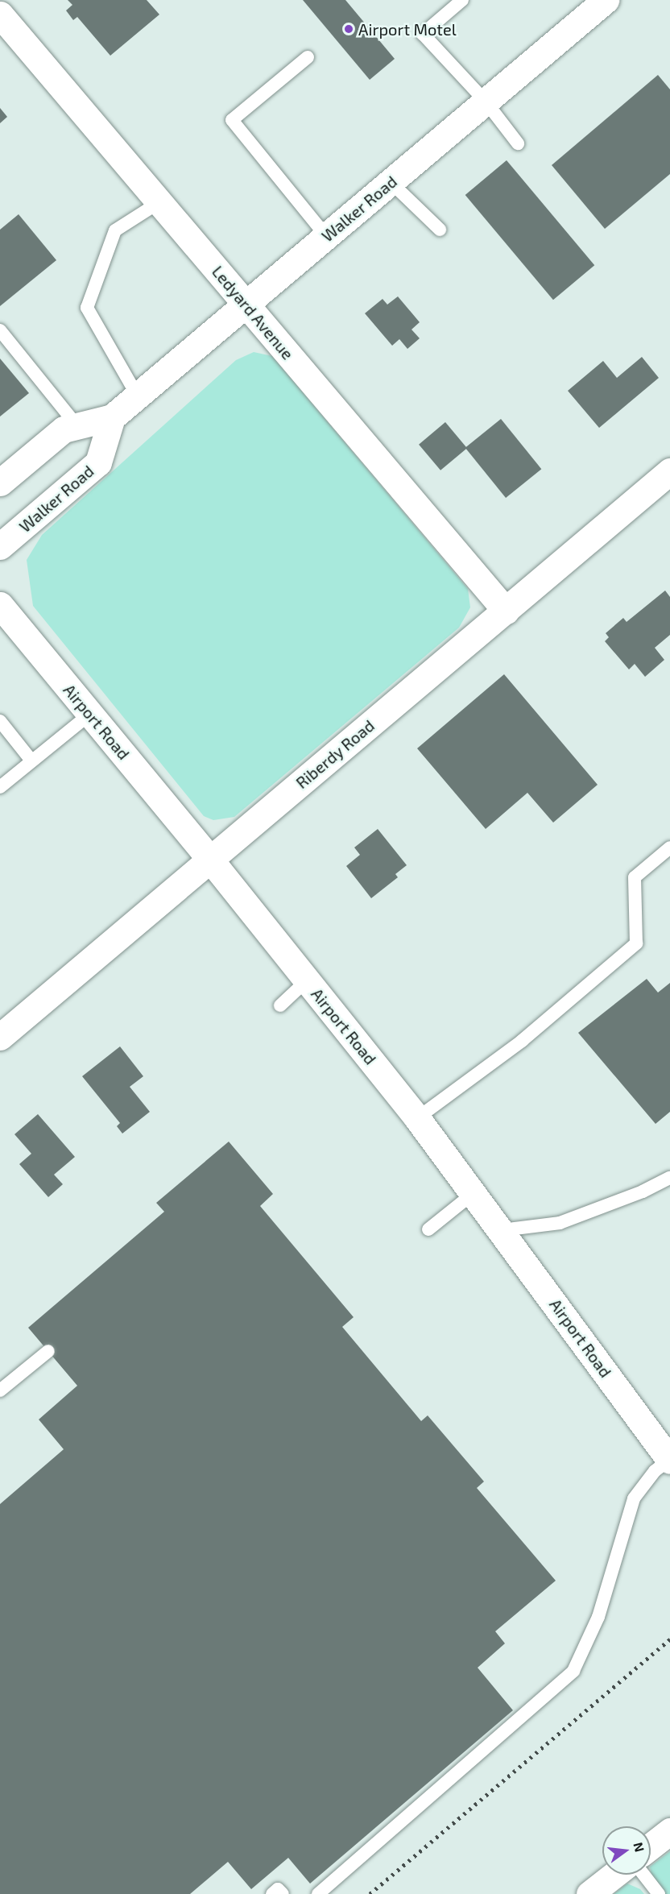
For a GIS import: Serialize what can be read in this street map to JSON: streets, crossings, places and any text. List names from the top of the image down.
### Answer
{
  "streets": {
    "street": [
      "Walker Road",
      "Ledyard Avenue",
      "Airport Road",
      "Riberdy Road"
    ]
  },
  "crossings": [
    ["Walker Road", "Ledyard Avenue"],
    ["Ledyard Avenue", "Riberdy Road"],
    ["Airport Road", "Riberdy Road"]
  ],
  "places": ["Airport Motel"],
  "north": "right"
}
